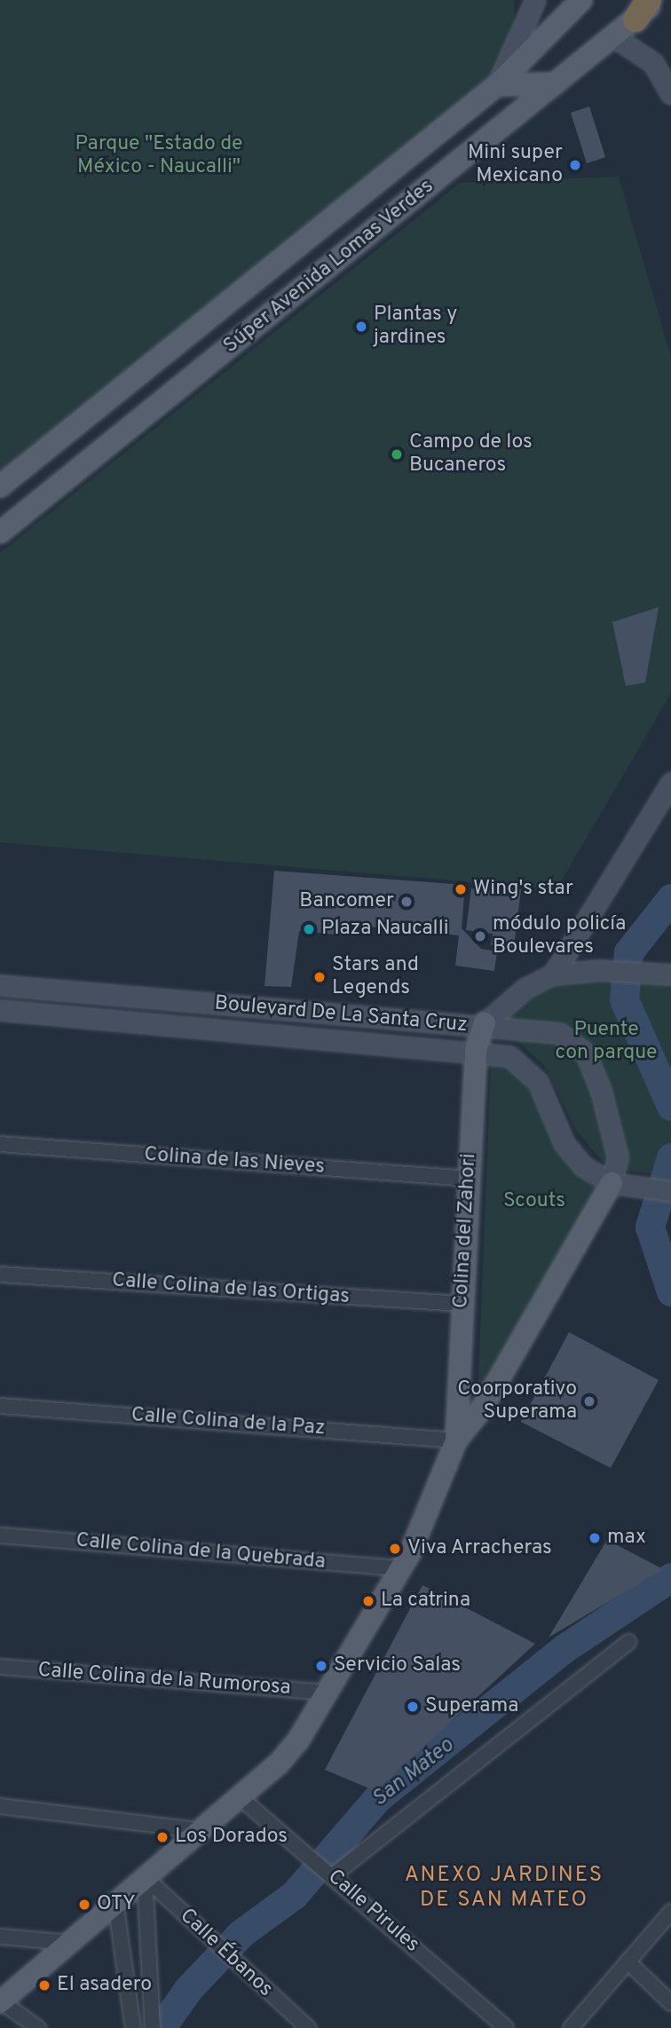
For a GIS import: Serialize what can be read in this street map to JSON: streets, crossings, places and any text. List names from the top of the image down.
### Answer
{
  "streets": {
    "main road": ["Súper Avenida Lomas Verdes", "Boulevard De La Santa Cruz", "Colina del Zahori"],
    "street": [
      "Colina de las Nieves",
      "Calle Colina de las Ortigas",
      "Calle Colina de la Paz",
      "Calle Colina de la Quebrada",
      "Calle Colina de la Rumorosa",
      "Calle Pirules",
      "Calle Ébanos"
    ]
  },
  "crossings": [
    ["Boulevard De La Santa Cruz", "Colina del Zahori"],
    ["Colina de las Nieves", "Colina del Zahori"],
    ["Colina del Zahori", "Calle Colina de las Ortigas"],
    ["Colina del Zahori", "Calle Colina de la Paz"]
  ],
  "districts": ["ANEXO JARDINES DE SAN MATEO"],
  "water": ["San Mateo"],
  "parks": ["Parque \"Estado de México - Naucalli\"", "Puente con parque", "Scouts"],
  "places": [
    "Mini super Mexicano",
    "Plantas y jardines",
    "Campo de los Bucaneros",
    "Wing's star",
    "Bancomer",
    "Plaza Naucalli",
    "módulo policía Boulevares",
    "Stars and Legends",
    "Coorporativo Superama",
    "max",
    "Viva Arracheras",
    "La catrina",
    "Servicio Salas",
    "Superama",
    "Los Dorados",
    "OTY",
    "El asadero"
  ]
}
